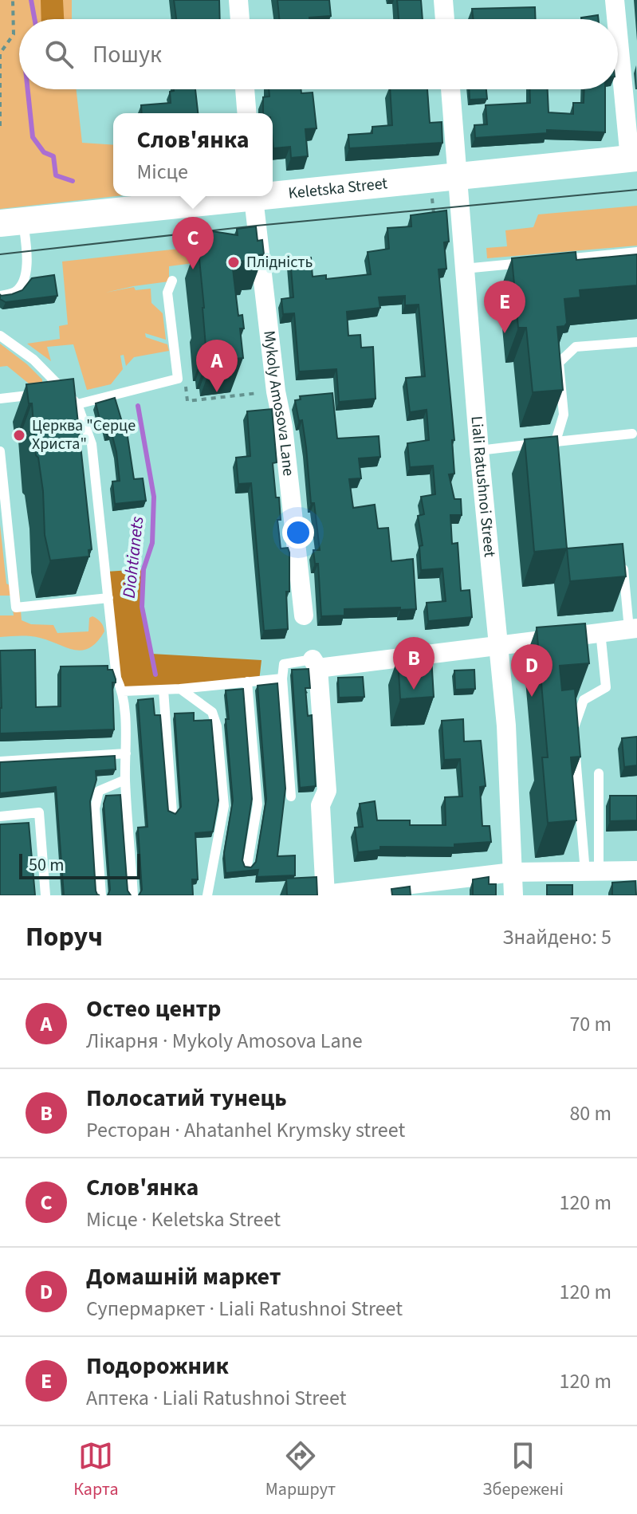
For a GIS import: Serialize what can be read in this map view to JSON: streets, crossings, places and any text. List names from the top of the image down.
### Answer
{
  "streets": {
    "main road": ["Keletska Street"],
    "street": ["Mykoly Amosova Lane", "Liali Ratushnoi Street"]
  },
  "crossings": [
    ["Keletska Street", "Liali Ratushnoi Street"]
  ],
  "water": ["Diohtianets"],
  "places": ["Плідність", "Церква \"Серце Христа\""],
  "scale_bar": "50 m",
  "page": {
    "search": "Пошук",
    "popup": ["Слов'янка", "Місце"],
    "pins": [
      "C",
      "E",
      "A",
      "B",
      "D"
    ],
    "scale": "50 m",
    "heading": ["Поруч", "Знайдено: 5"],
    "list": [
      {
        "mark": "A",
        "name": "Остео центр",
        "note": "Лікарня · Mykoly Amosova Lane",
        "value": "70 m"
      },
      {
        "mark": "B",
        "name": "Полосатий тунець",
        "note": "Ресторан · Ahatanhel Krymsky street",
        "value": "80 m"
      },
      {
        "mark": "C",
        "name": "Слов'янка",
        "note": "Місце · Keletska Street",
        "value": "120 m"
      },
      {
        "mark": "D",
        "name": "Домашній маркет",
        "note": "Супермаркет · Liali Ratushnoi Street",
        "value": "120 m"
      },
      {
        "mark": "E",
        "name": "Подорожник",
        "note": "Аптека · Liali Ratushnoi Street",
        "value": "120 m"
      }
    ],
    "nav": ["Карта", "Маршрут", "Збережені"]
  }
}
